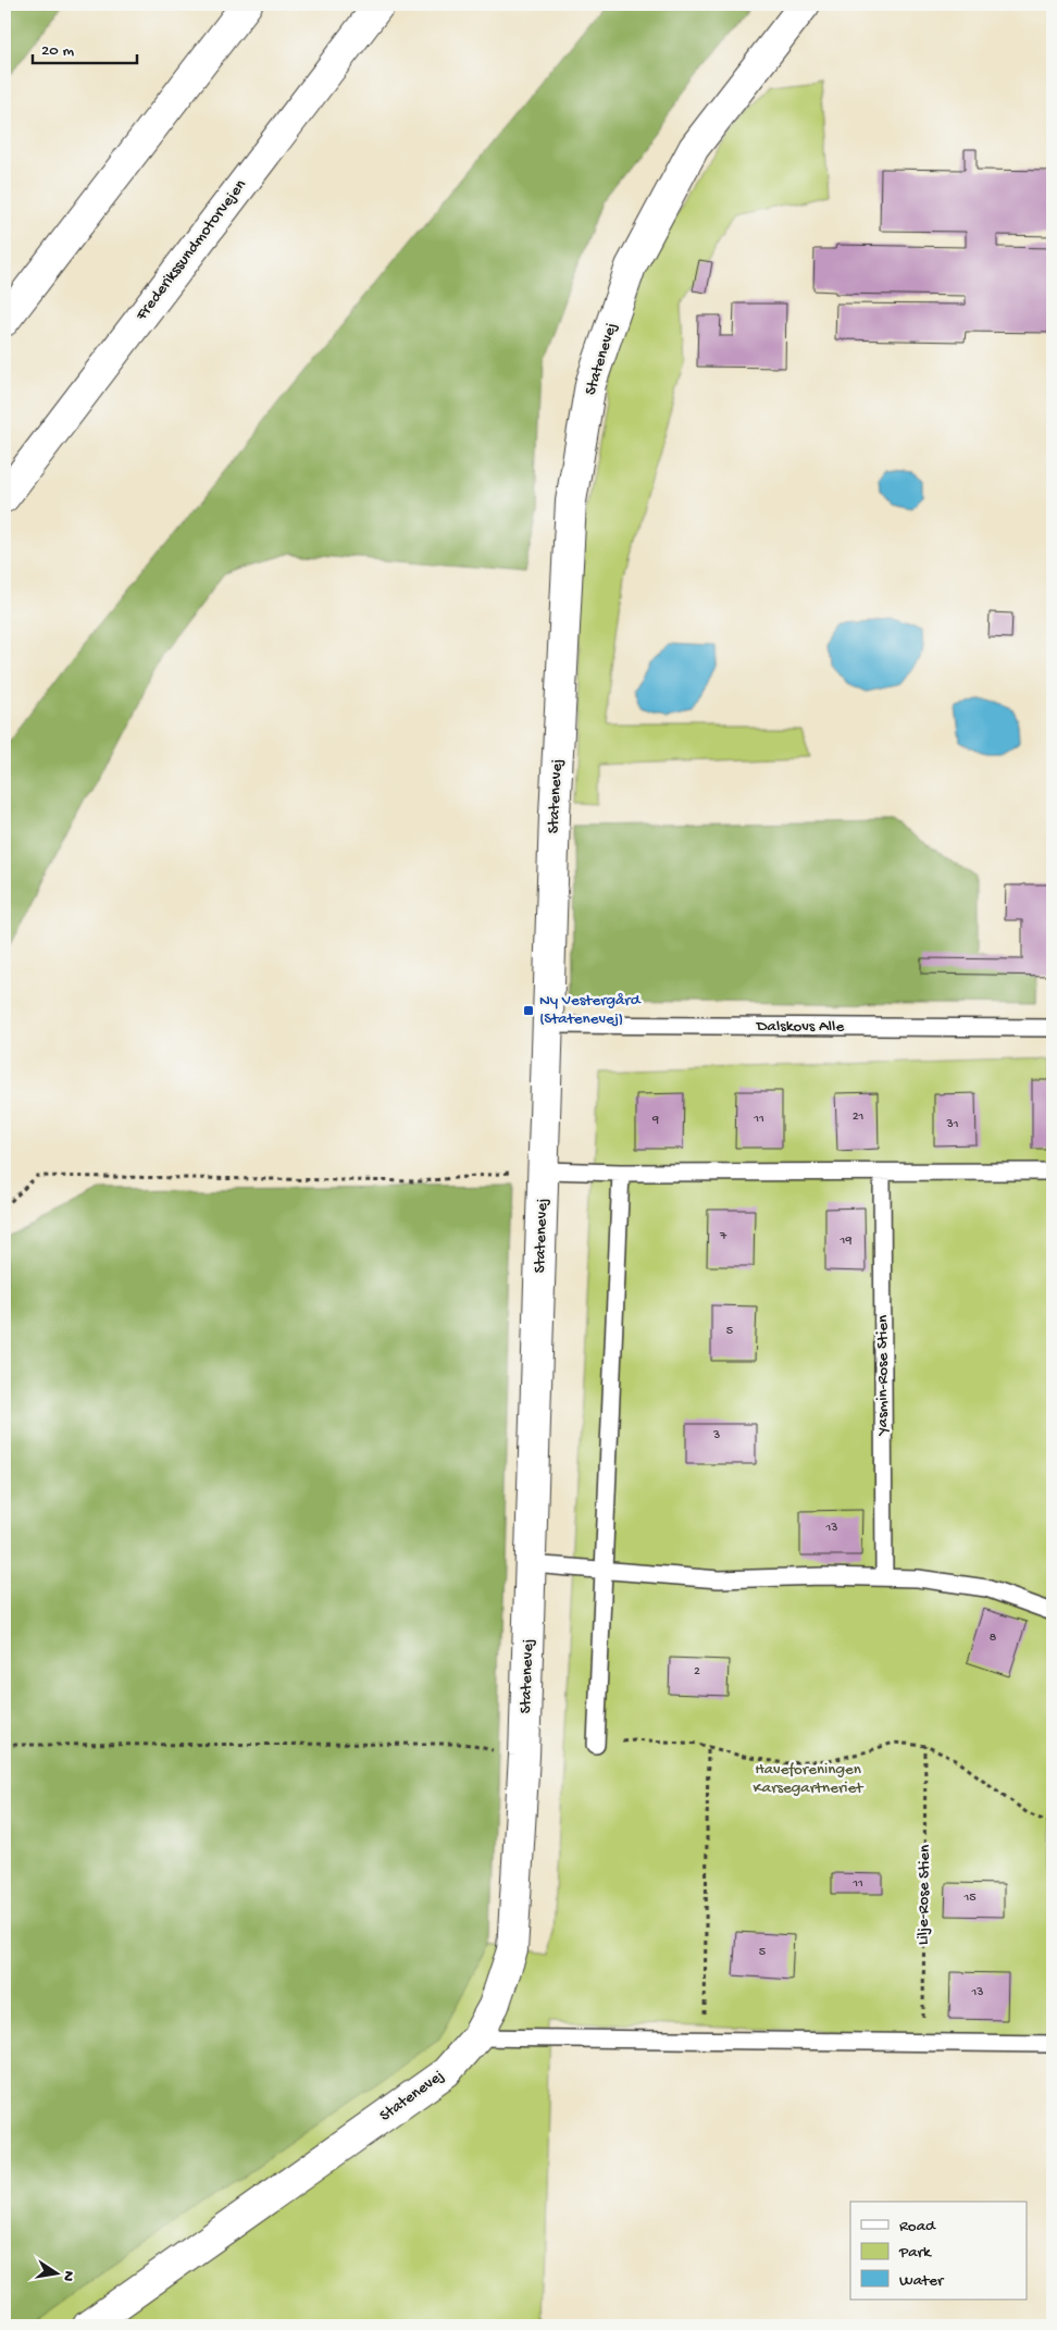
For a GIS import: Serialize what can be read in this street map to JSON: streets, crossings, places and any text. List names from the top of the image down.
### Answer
{
  "streets": {
    "main road": ["Frederikssundmotorvejen", "Statenevej"],
    "lane": ["Dalskovs Alle", "Yasmin-Rose Stien"],
    "path": ["Lilje-Rose Stien"]
  },
  "crossings": [
    ["Statenevej", "Dalskovs Alle"]
  ],
  "parks": ["Haveforeningen Karsegartneriet"],
  "places": {
    "transit": ["Ny Vestergård (Statenevej)"]
  },
  "house_numbers": [
    "21",
    "11",
    "9",
    "31",
    "7",
    "19",
    "5",
    "3",
    "13",
    "8",
    "2",
    "11",
    "15",
    "5",
    "13"
  ],
  "legend": ["Road", "Park", "Water"],
  "scale_bar": "20 m",
  "north": "right"
}
